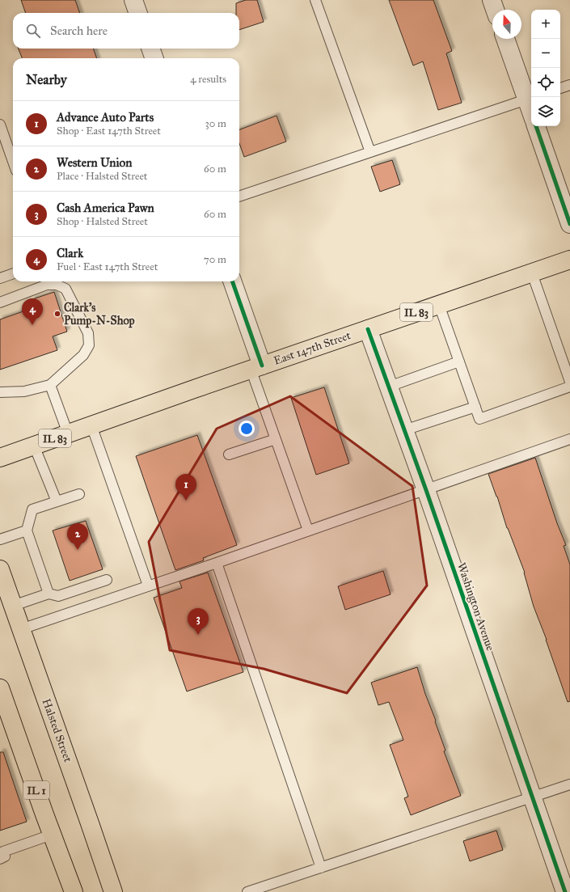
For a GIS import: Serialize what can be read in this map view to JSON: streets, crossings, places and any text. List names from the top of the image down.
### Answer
{
  "streets": {
    "main road": [
      "IL 83",
      "East 147th Street",
      "Halsted Street",
      "IL 1"
    ],
    "street": ["Washington Avenue"]
  },
  "crossings": [
    ["East 147th Street", "Washington Avenue"]
  ],
  "places": ["Clark's Pump-N-Shop"],
  "north": "top",
  "page": {
    "map_buttons": ["+", "−"],
    "search": "Search here",
    "heading": ["Nearby", "4 results"],
    "list": [
      {
        "mark": "1",
        "name": "Advance Auto Parts",
        "note": "Shop · East 147th Street",
        "value": "30 m"
      },
      {
        "mark": "2",
        "name": "Western Union",
        "note": "Place · Halsted Street",
        "value": "60 m"
      },
      {
        "mark": "3",
        "name": "Cash America Pawn",
        "note": "Shop · Halsted Street",
        "value": "60 m"
      },
      {
        "mark": "4",
        "name": "Clark",
        "note": "Fuel · East 147th Street",
        "value": "70 m"
      }
    ],
    "pins": [
      "4",
      "1",
      "2",
      "3"
    ]
  }
}
